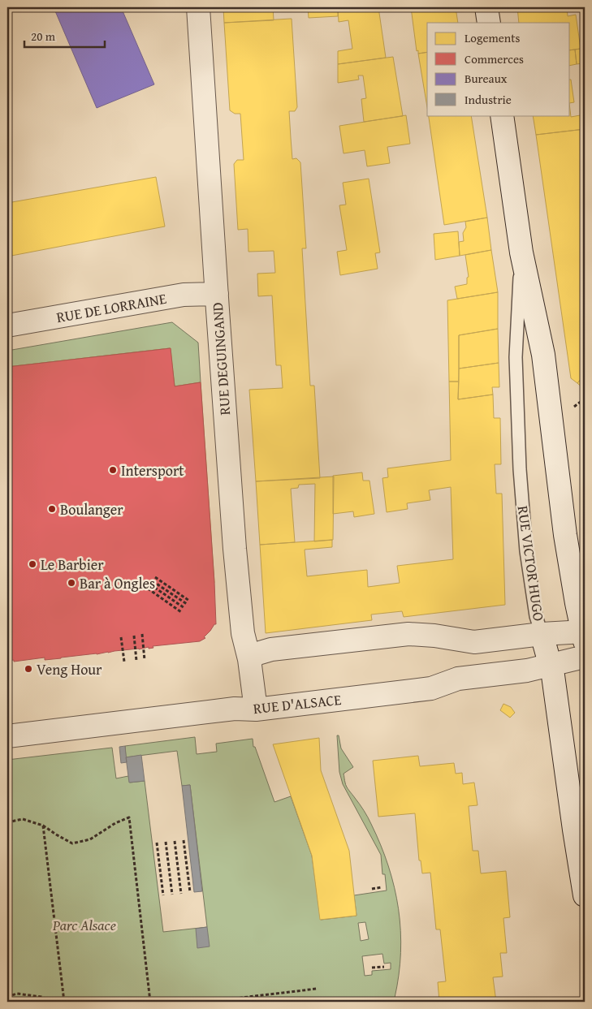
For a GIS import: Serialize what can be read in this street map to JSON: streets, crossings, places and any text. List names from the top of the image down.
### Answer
{
  "streets": {
    "street": [
      "RUE DE LORRAINE",
      "RUE DEGUINGAND",
      "RUE VICTOR HUGO",
      "RUE D'ALSACE"
    ]
  },
  "crossings": [
    ["RUE DE LORRAINE", "RUE DEGUINGAND"],
    ["RUE DEGUINGAND", "RUE D'ALSACE"],
    ["RUE VICTOR HUGO", "RUE D'ALSACE"]
  ],
  "parks": ["Parc Alsace"],
  "places": [
    "Intersport",
    "Boulanger",
    "Le Barbier",
    "Bar à Ongles",
    "Veng Hour"
  ],
  "legend": [
    "Logements",
    "Commerces",
    "Bureaux",
    "Industrie"
  ],
  "scale_bar": "20 m"
}
